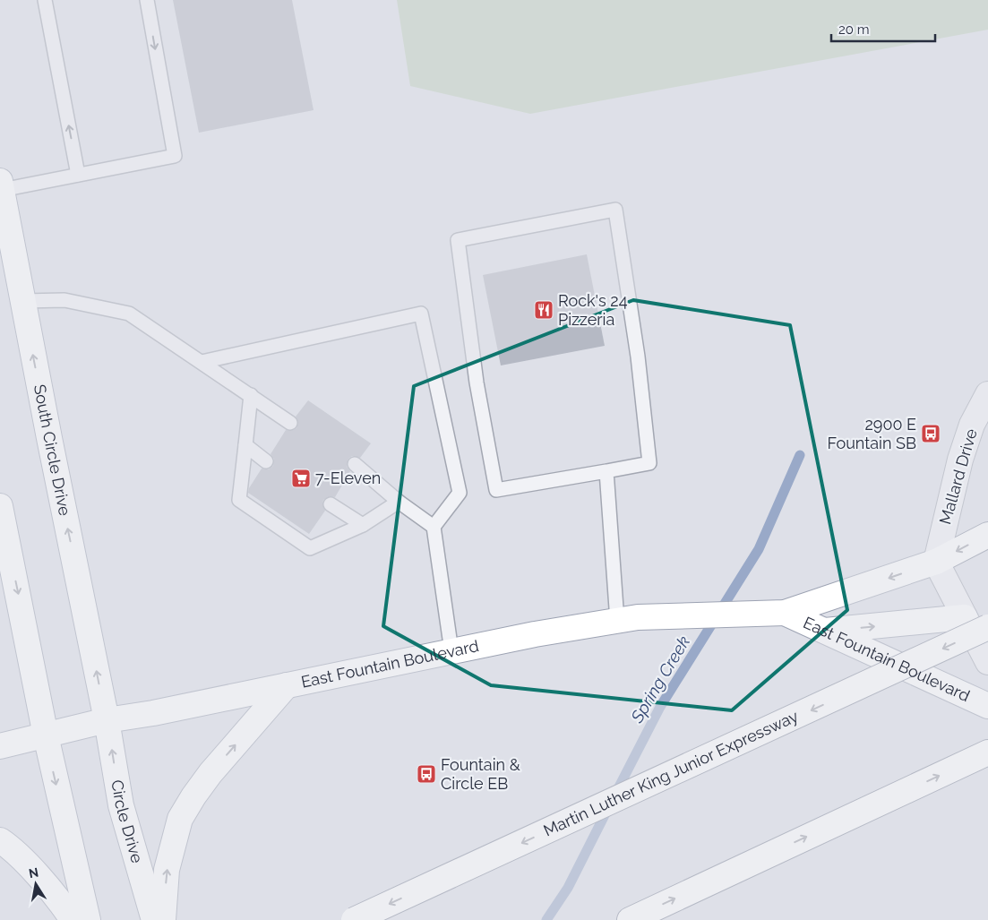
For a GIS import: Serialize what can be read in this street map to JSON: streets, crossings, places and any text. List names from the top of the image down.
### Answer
{
  "streets": {
    "main road": [
      "South Circle Drive",
      "East Fountain Boulevard",
      "Martin Luther King Junior Expressway",
      "Circle Drive"
    ],
    "street": ["Mallard Drive"]
  },
  "crossings": [
    ["South Circle Drive", "East Fountain Boulevard"],
    ["South Circle Drive", "Circle Drive"],
    ["Mallard Drive", "East Fountain Boulevard"],
    ["East Fountain Boulevard", "Circle Drive"]
  ],
  "water": ["Spring Creek"],
  "places": {
    "restaurant": ["Rock's 24 Pizzeria"],
    "bus stop": ["2900 E Fountain SB", "Fountain & Circle EB"],
    "supermarket": ["7-Eleven"]
  },
  "scale_bar": "20 m",
  "north": "top"
}
